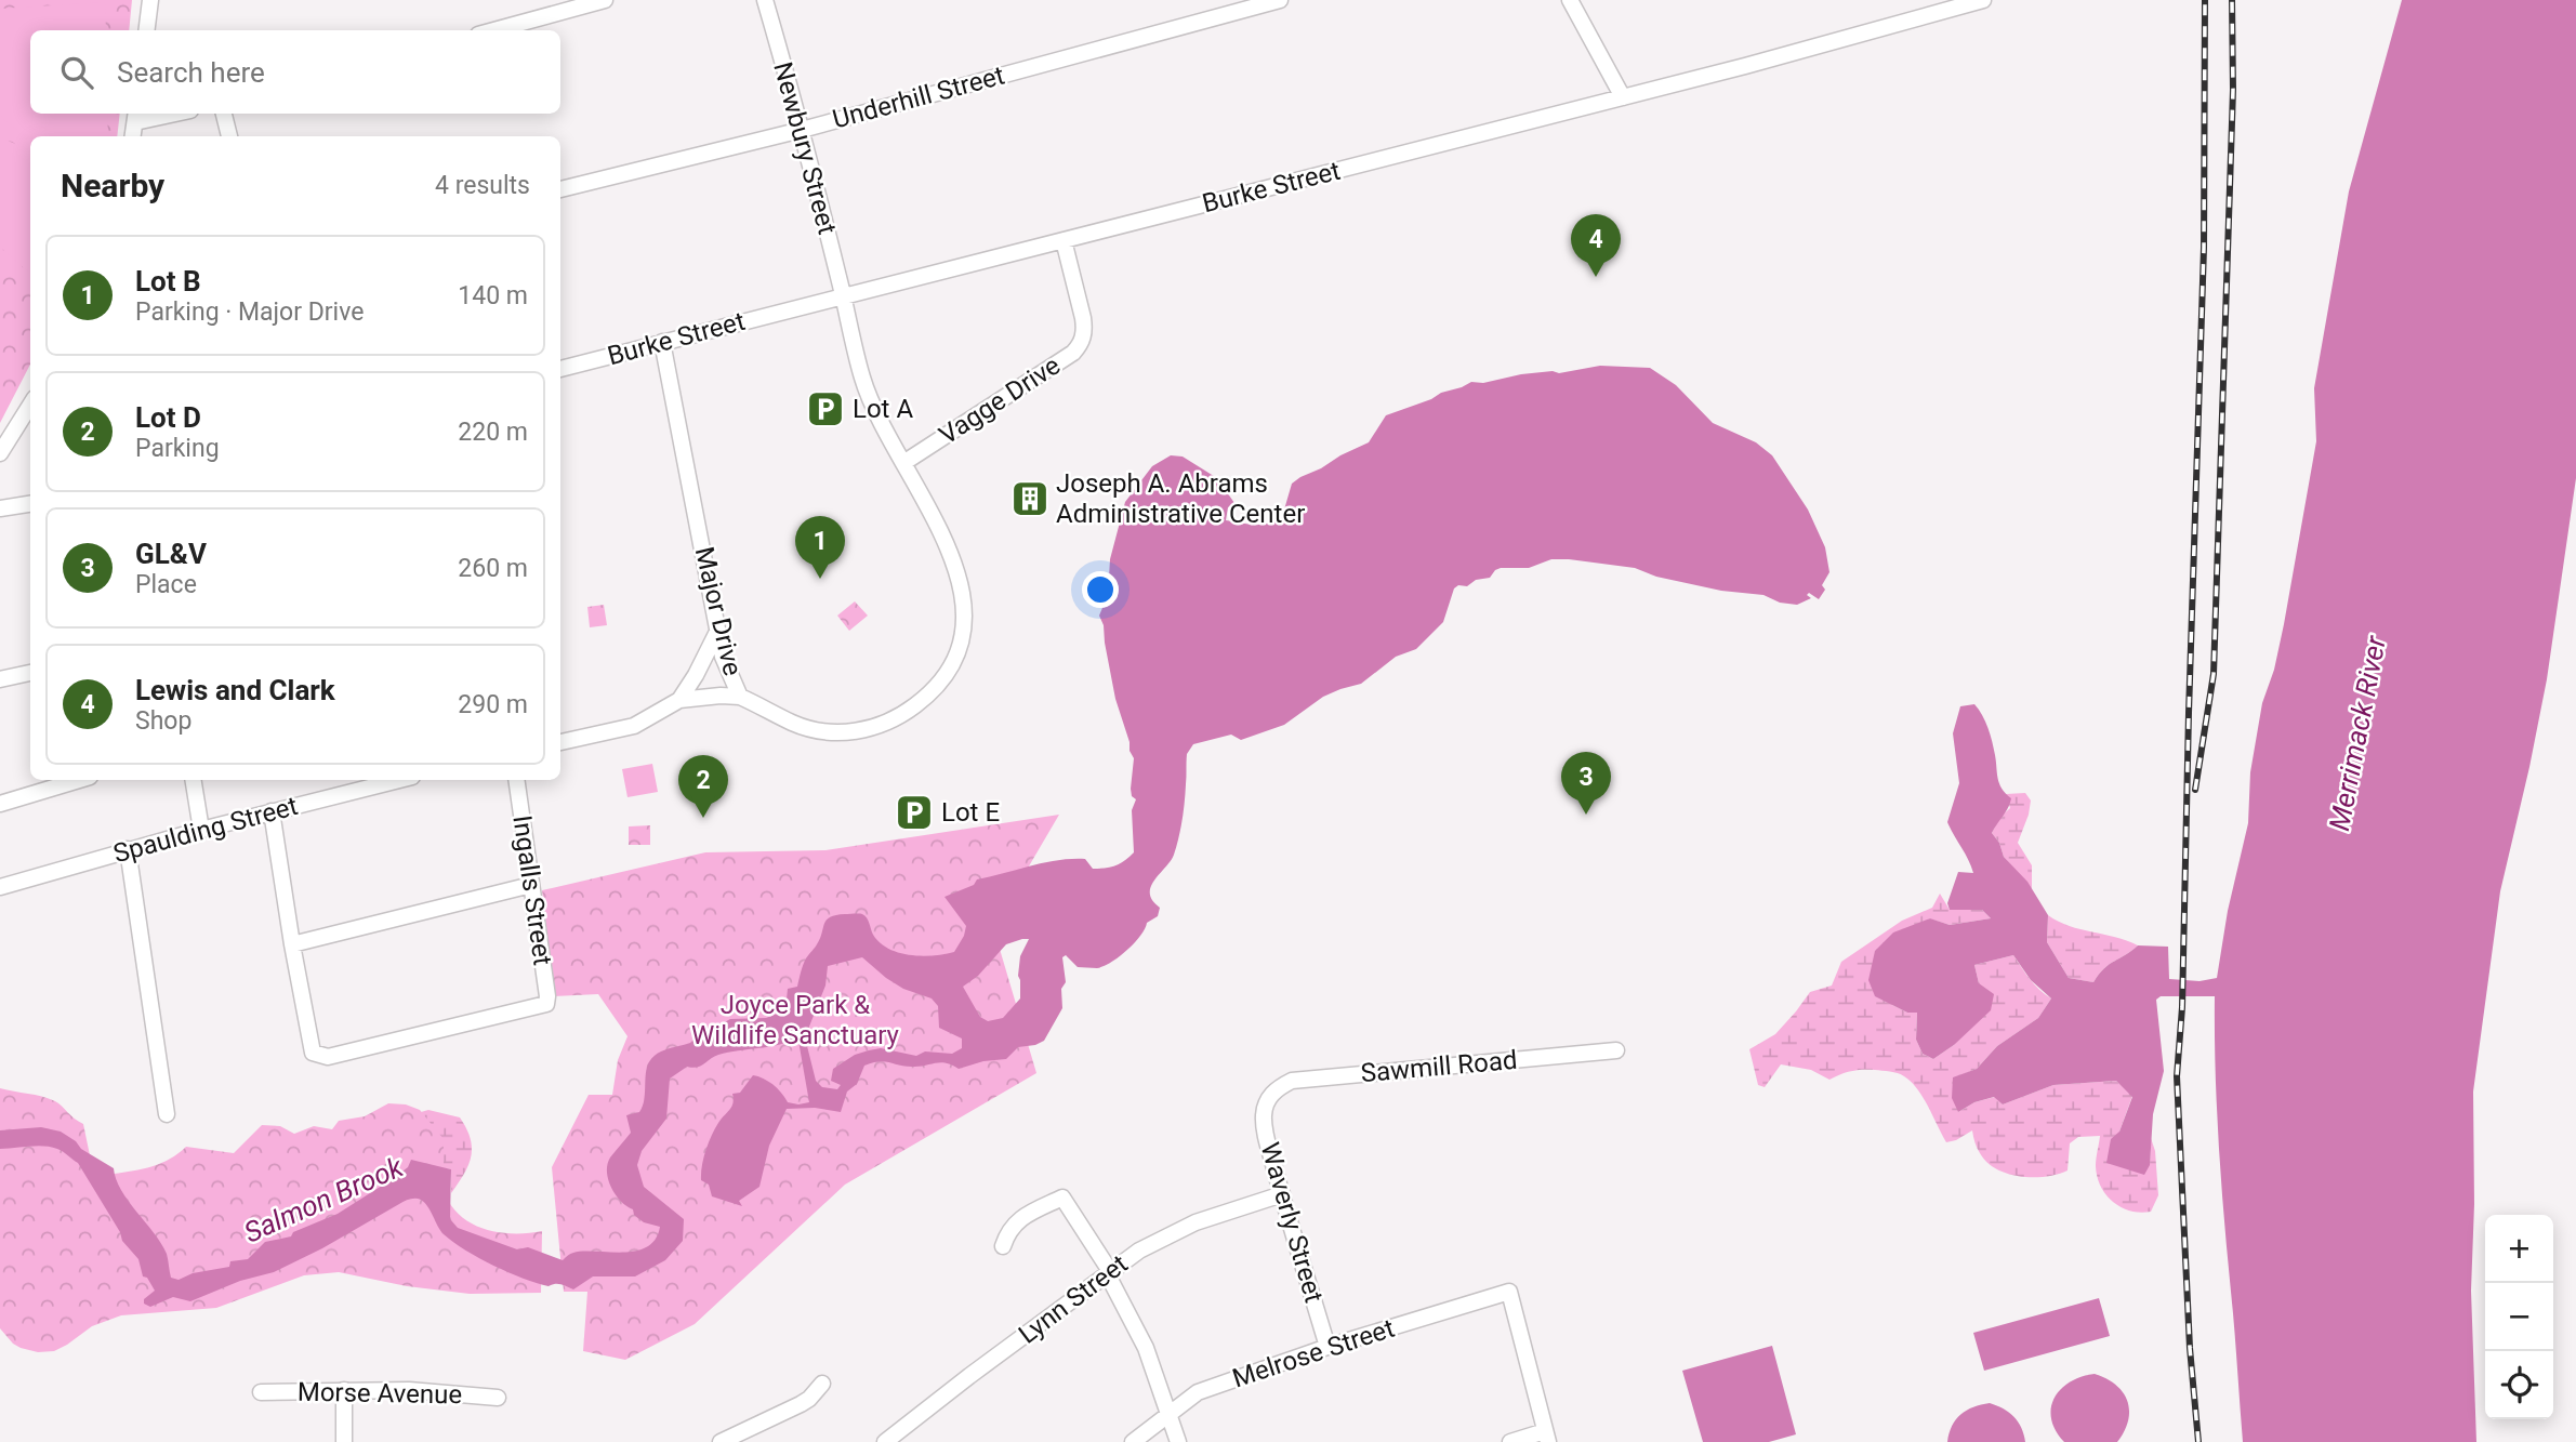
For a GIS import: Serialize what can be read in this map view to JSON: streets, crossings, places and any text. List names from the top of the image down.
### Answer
{
  "streets": {
    "street": [
      "Underhill Street",
      "Newbury Street",
      "Burke Street",
      "Vagge Drive",
      "Major Drive",
      "Spaulding Street",
      "Ingalls Street",
      "Sawmill Road",
      "Waverly Street",
      "Lynn Street",
      "Melrose Street",
      "Morse Avenue"
    ]
  },
  "crossings": [
    ["Underhill Street", "Newbury Street"],
    ["Newbury Street", "Burke Street"],
    ["Newbury Street", "Major Drive"],
    ["Burke Street", "Vagge Drive"],
    ["Burke Street", "Major Drive"],
    ["Vagge Drive", "Major Drive"],
    ["Sawmill Road", "Waverly Street"],
    ["Waverly Street", "Lynn Street"],
    ["Waverly Street", "Melrose Street"]
  ],
  "water": ["Merrimack River", "Salmon Brook"],
  "parks": ["Joyce Park & Wildlife Sanctuary"],
  "places": {
    "parking": ["Lot A", "Lot E"],
    "building": ["Joseph A. Abrams Administrative Center"]
  },
  "page": {
    "search": "Search here",
    "heading": ["Nearby", "4 results"],
    "pins": [
      "4",
      "1",
      "3",
      "2"
    ],
    "list": [
      {
        "mark": "1",
        "name": "Lot B",
        "note": "Parking · Major Drive",
        "value": "140 m"
      },
      {
        "mark": "2",
        "name": "Lot D",
        "note": "Parking",
        "value": "220 m"
      },
      {
        "mark": "3",
        "name": "GL&V",
        "note": "Place",
        "value": "260 m"
      },
      {
        "mark": "4",
        "name": "Lewis and Clark",
        "note": "Shop",
        "value": "290 m"
      }
    ],
    "map_buttons": ["+", "−"]
  }
}
